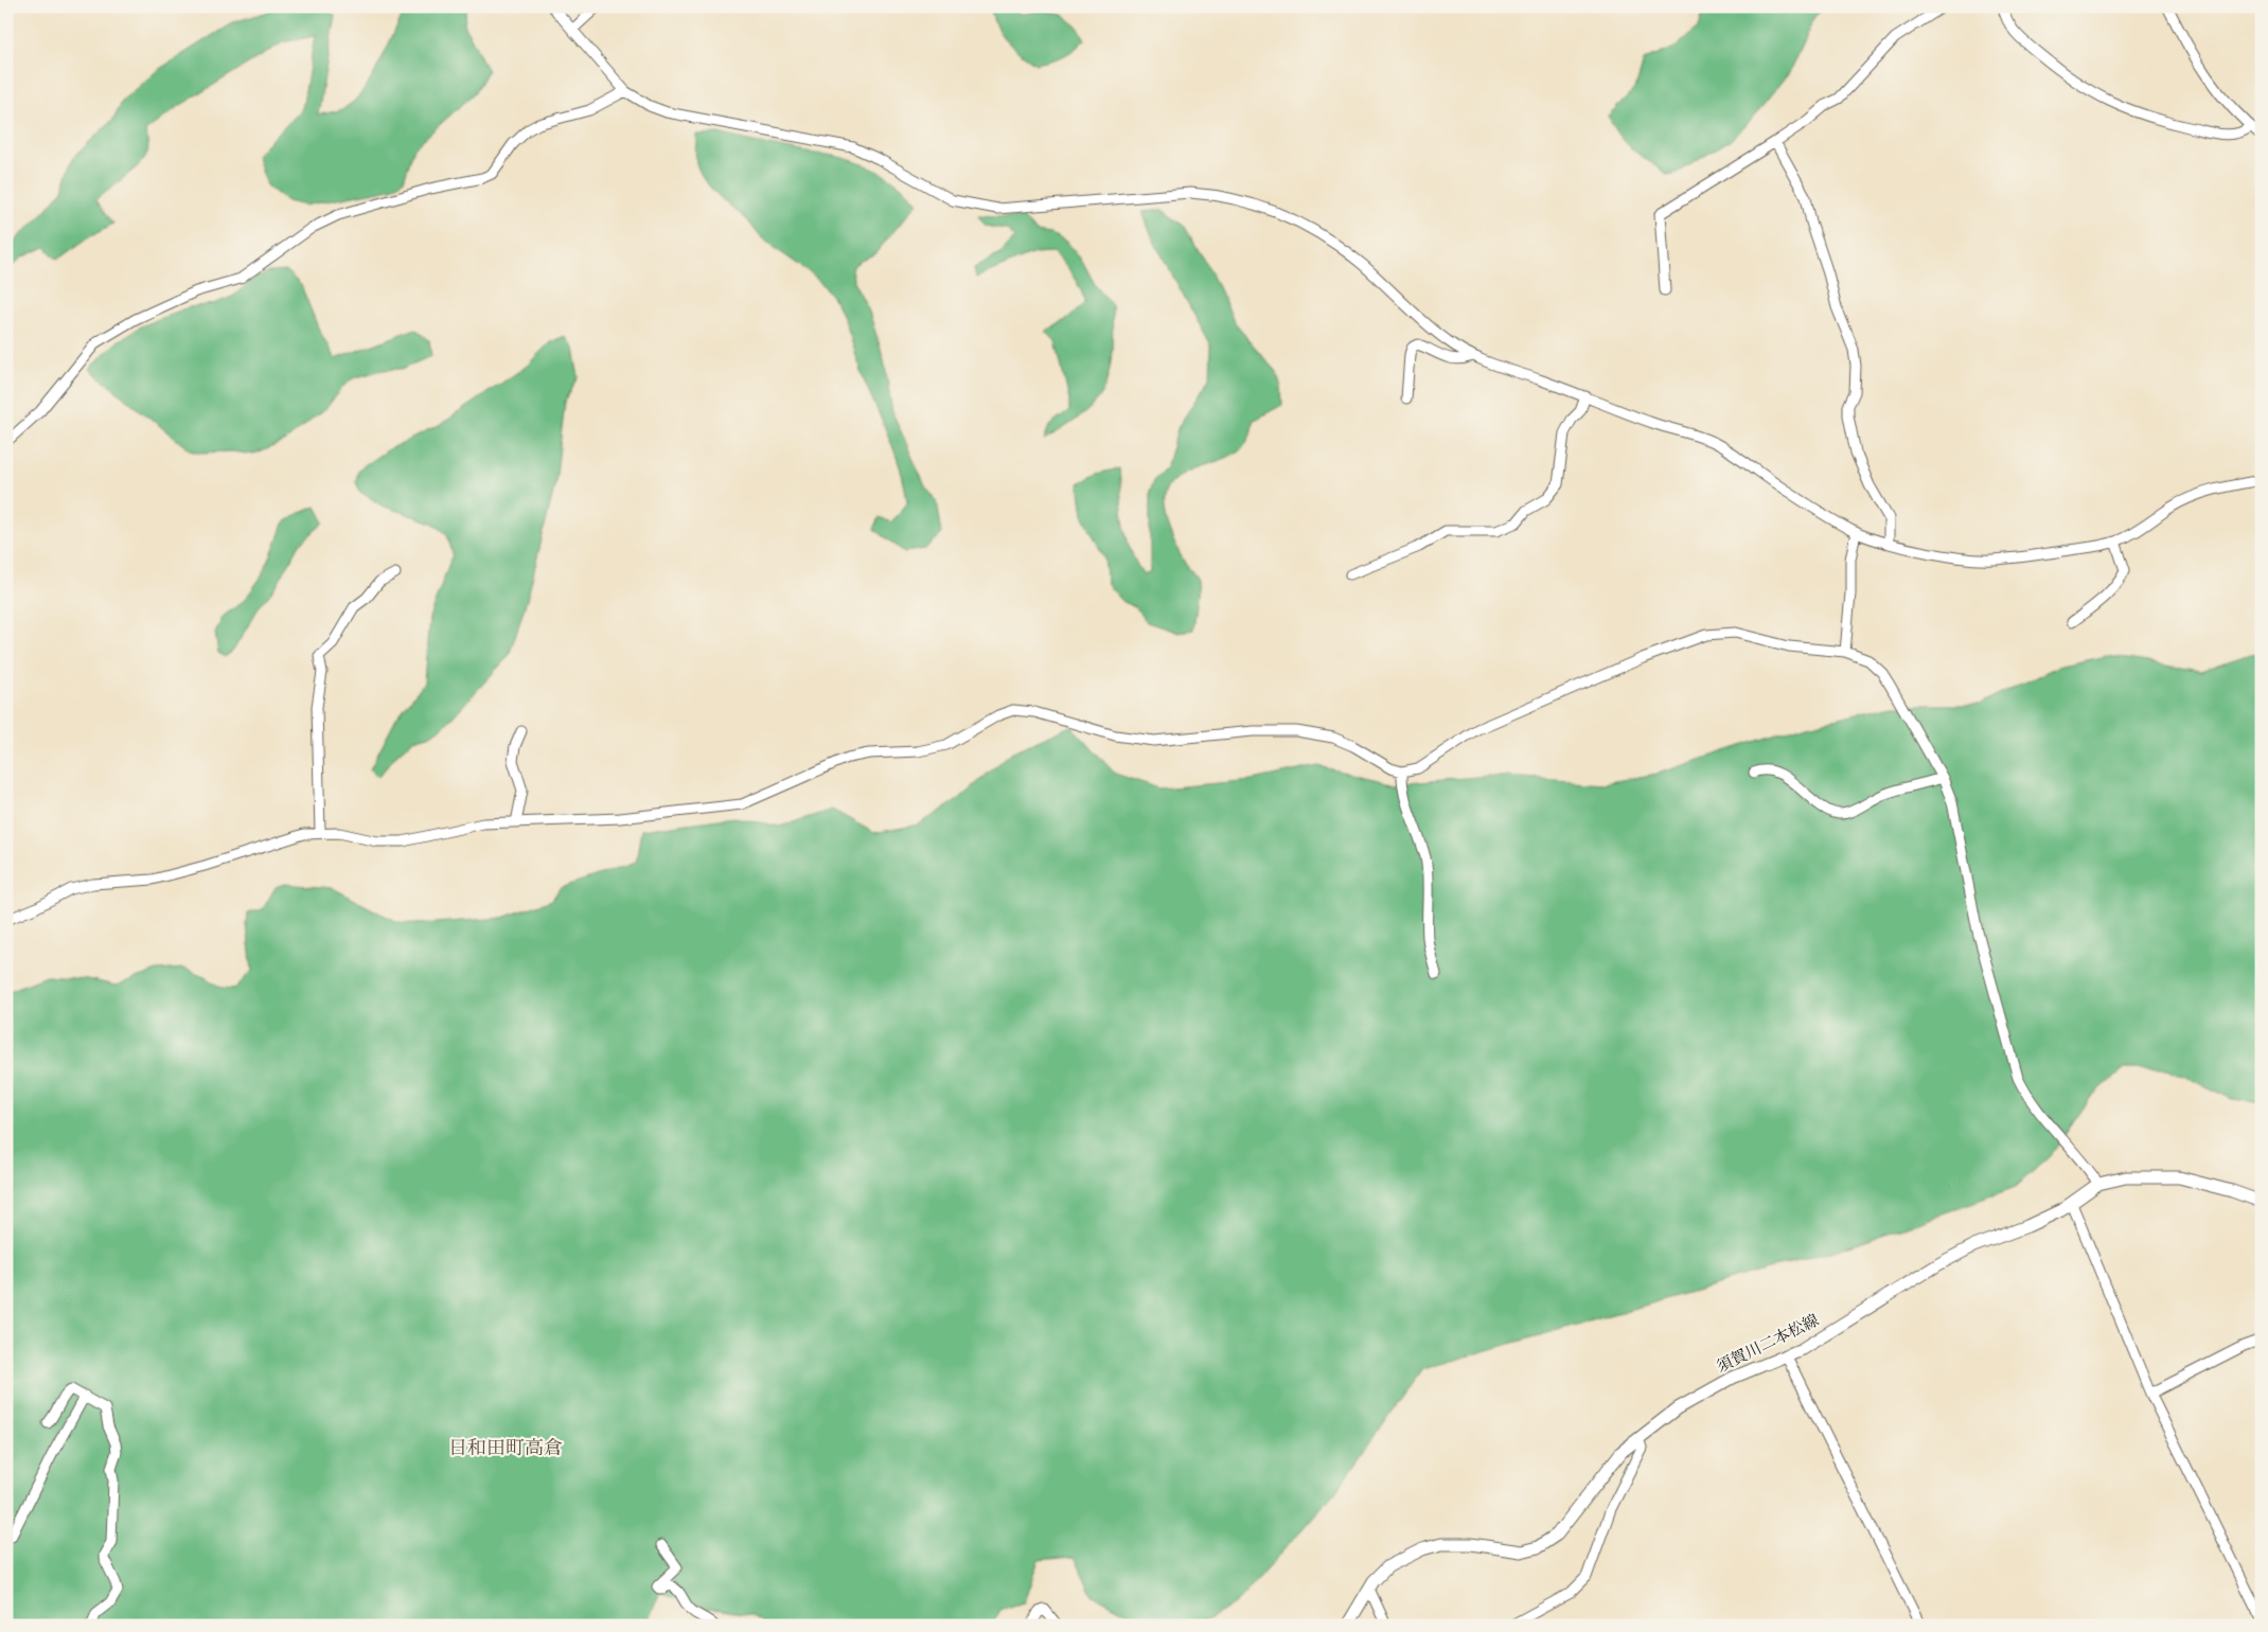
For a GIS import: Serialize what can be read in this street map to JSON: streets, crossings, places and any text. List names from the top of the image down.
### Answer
{
  "streets": {
    "main road": ["須賀川二本松線"]
  },
  "districts": ["日和田町高倉"]
}
